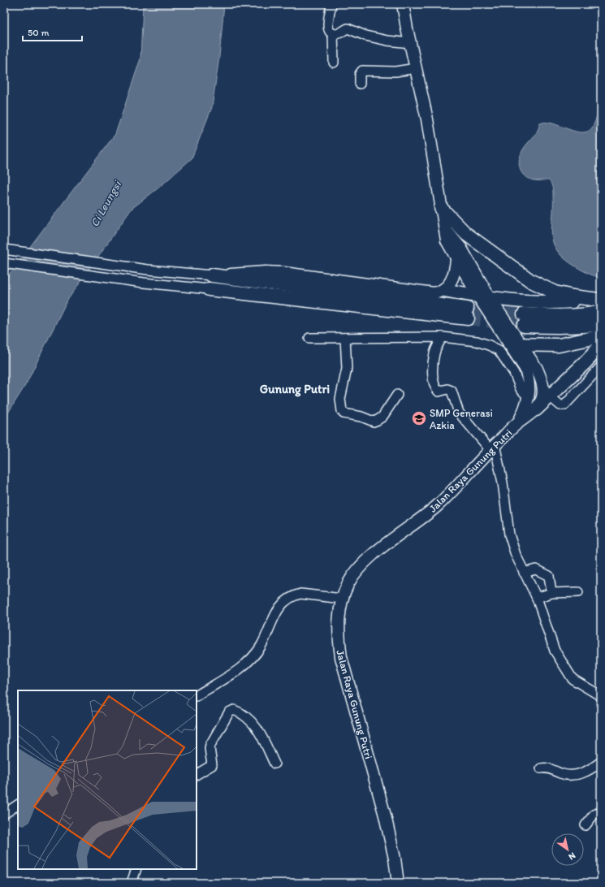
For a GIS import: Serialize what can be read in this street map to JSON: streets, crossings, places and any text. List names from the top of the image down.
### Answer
{
  "streets": {
    "main road": ["Jalan Raya Gunung Putri"]
  },
  "districts": ["Gunung Putri"],
  "water": ["Ci Leungsi"],
  "places": {
    "school or university": ["SMP Generasi Azkia"]
  },
  "scale_bar": "50 m",
  "north": "bottom right"
}
